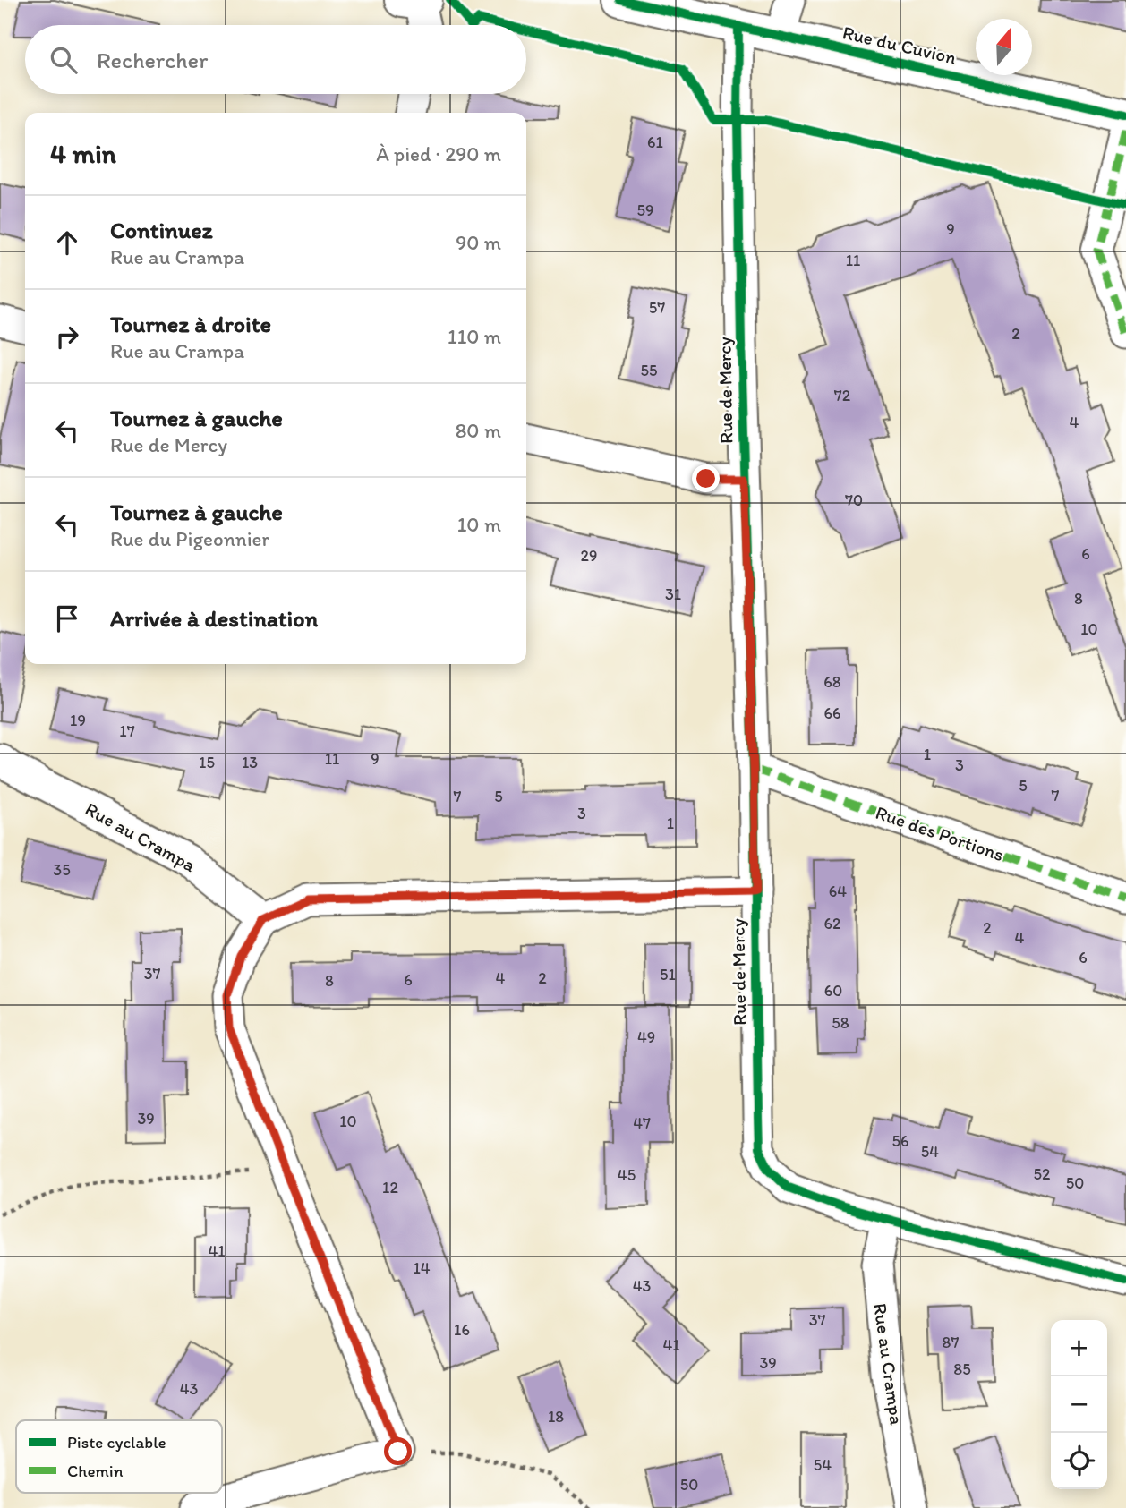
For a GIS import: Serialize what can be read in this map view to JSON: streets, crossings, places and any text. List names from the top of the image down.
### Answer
{
  "streets": {
    "street": [
      "Rue du Cuvion",
      "Rue de Mercy",
      "Rue des Portions",
      "Rue au Crampa"
    ]
  },
  "crossings": [
    ["Rue du Cuvion", "Rue de Mercy"],
    ["Rue de Mercy", "Rue des Portions"],
    ["Rue de Mercy", "Rue au Crampa"]
  ],
  "house_numbers": [
    "61",
    "59",
    "9",
    "11",
    "57",
    "2",
    "55",
    "72",
    "4",
    "70",
    "6",
    "29",
    "31",
    "8",
    "10",
    "68",
    "66",
    "19",
    "17",
    "1",
    "11",
    "9",
    "15",
    "13",
    "3",
    "5",
    "7",
    "7",
    "5",
    "3",
    "1",
    "35",
    "64",
    "62",
    "2",
    "4",
    "6",
    "37",
    "51",
    "4",
    "2",
    "6",
    "8",
    "60",
    "58",
    "49",
    "39",
    "10",
    "47",
    "56",
    "54",
    "52",
    "45",
    "50",
    "12",
    "41",
    "14",
    "43",
    "37",
    "16",
    "87",
    "41",
    "39",
    "85",
    "43",
    "18",
    "54",
    "50"
  ],
  "legend": ["Piste cyclable", "Chemin"],
  "north": "top",
  "page": {
    "search": "Rechercher",
    "heading": ["4 min", "À pied · 290 m"],
    "list": [
      ["Continuez", "Rue au Crampa", "90 m"],
      ["Tournez à droite", "Rue au Crampa", "110 m"],
      ["Tournez à gauche", "Rue de Mercy", "80 m"],
      ["Tournez à gauche", "Rue du Pigeonnier", "10 m"],
      "Arrivée à destination"
    ],
    "map_buttons": ["+", "−"]
  }
}
